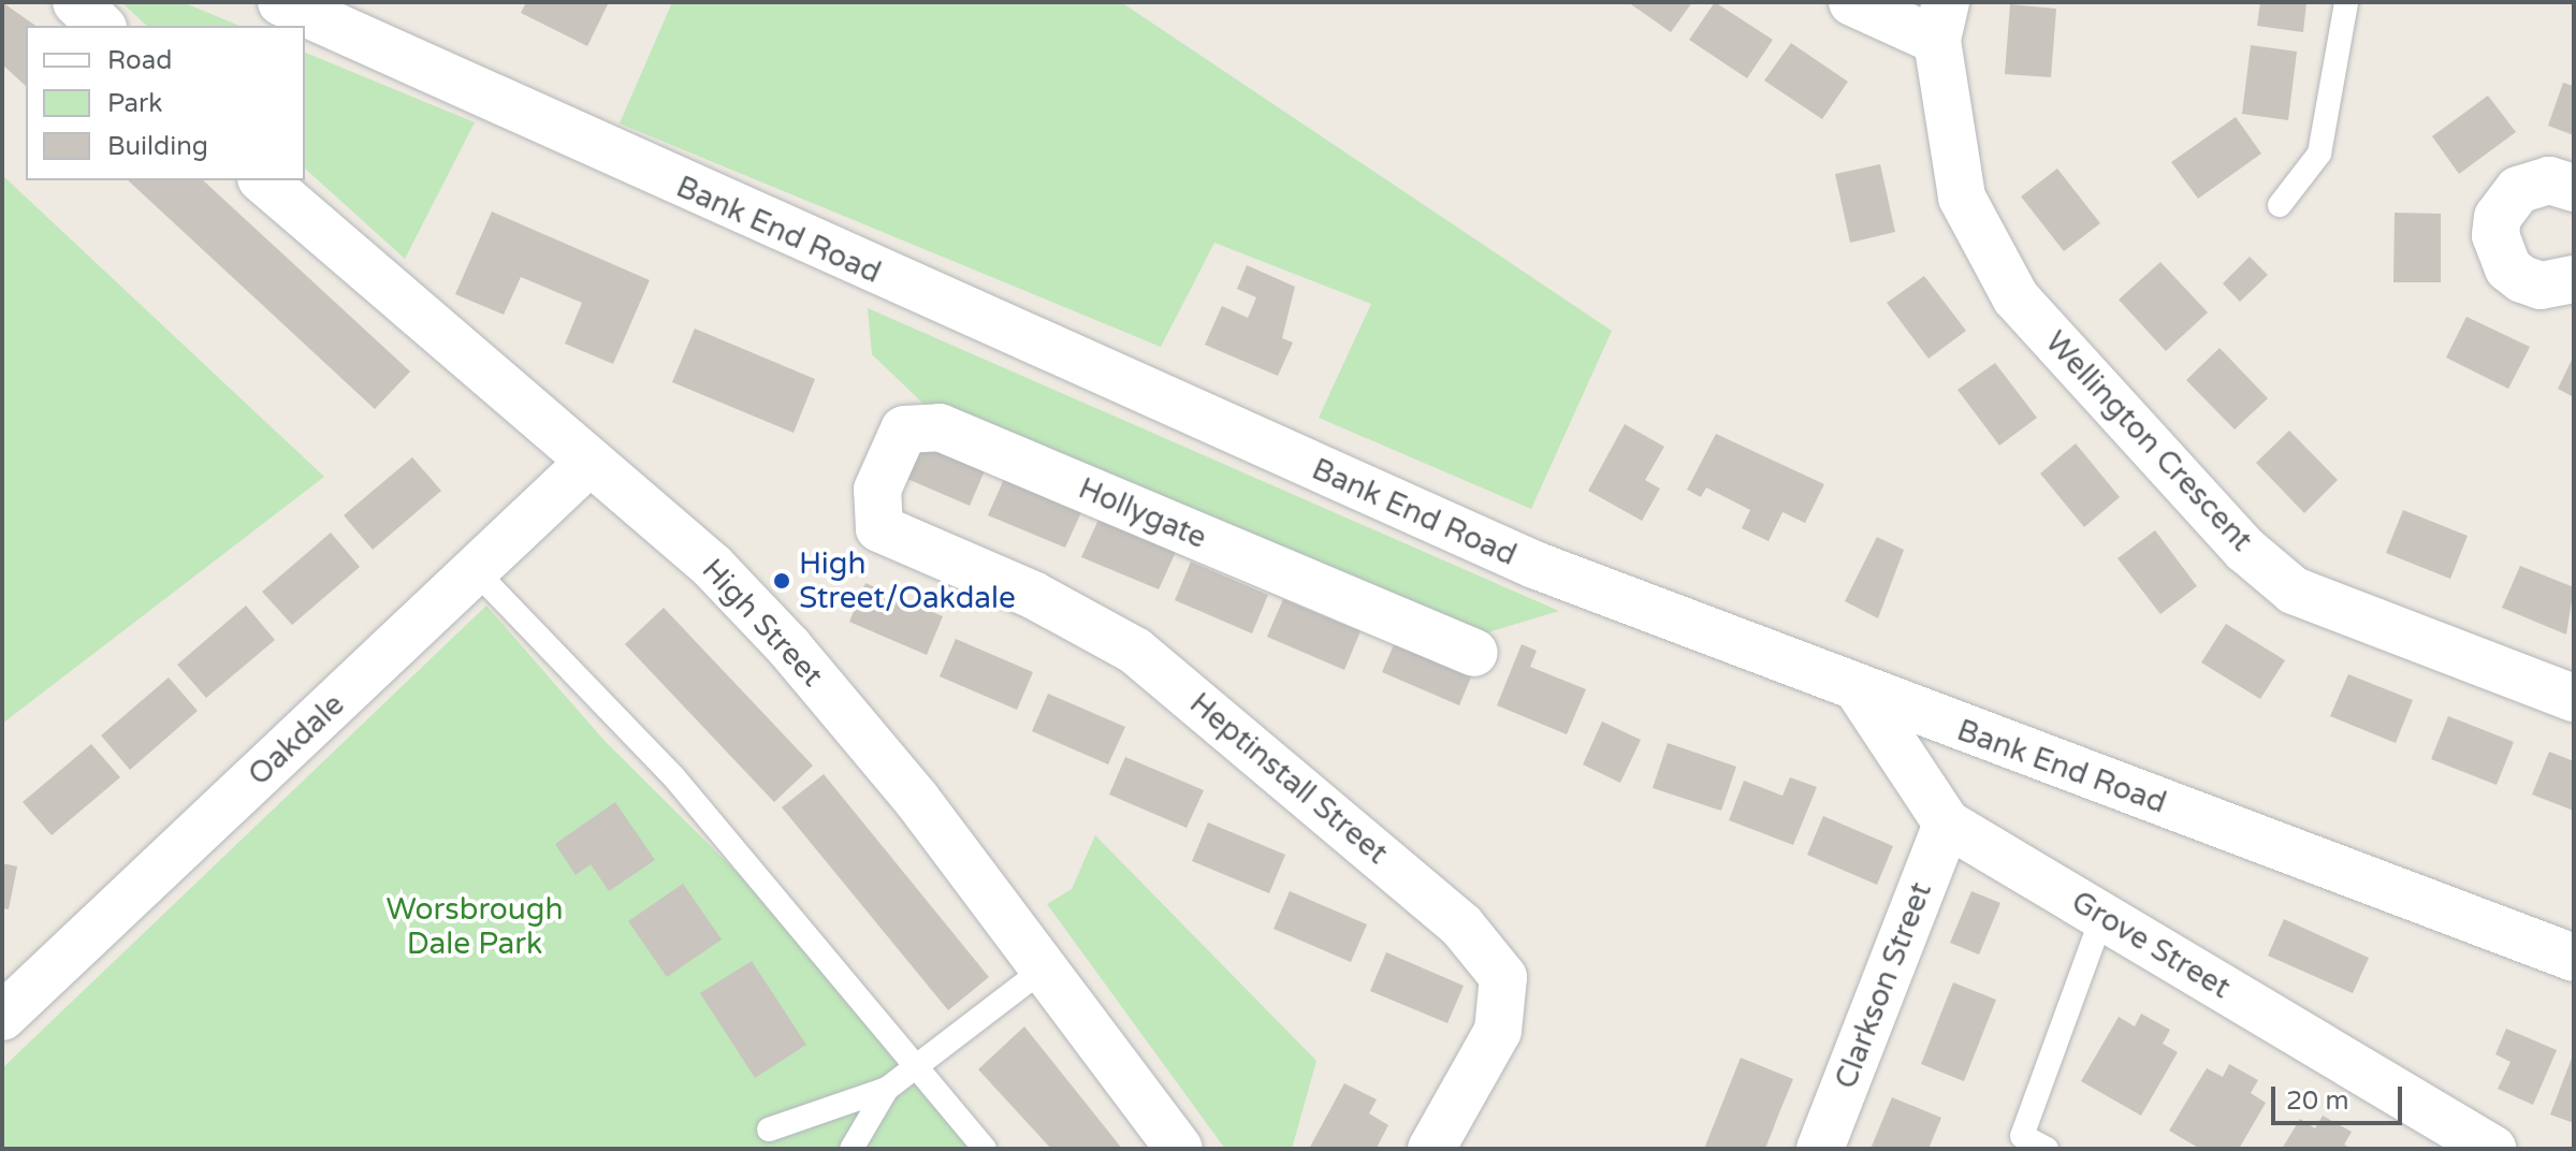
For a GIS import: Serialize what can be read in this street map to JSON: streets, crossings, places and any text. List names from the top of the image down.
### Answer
{
  "streets": {
    "street": [
      "Bank End Road",
      "Wellington Crescent",
      "Hollygate",
      "High Street",
      "Oakdale",
      "Heptinstall Street",
      "Grove Street",
      "Clarkson Street"
    ]
  },
  "crossings": [
    ["Bank End Road", "Grove Street"],
    ["Hollygate", "Heptinstall Street"],
    ["High Street", "Oakdale"],
    ["Grove Street", "Clarkson Street"]
  ],
  "parks": ["Worsbrough Dale Park"],
  "places": ["High Street/Oakdale"],
  "legend": ["Road", "Park", "Building"],
  "scale_bar": "20 m"
}
